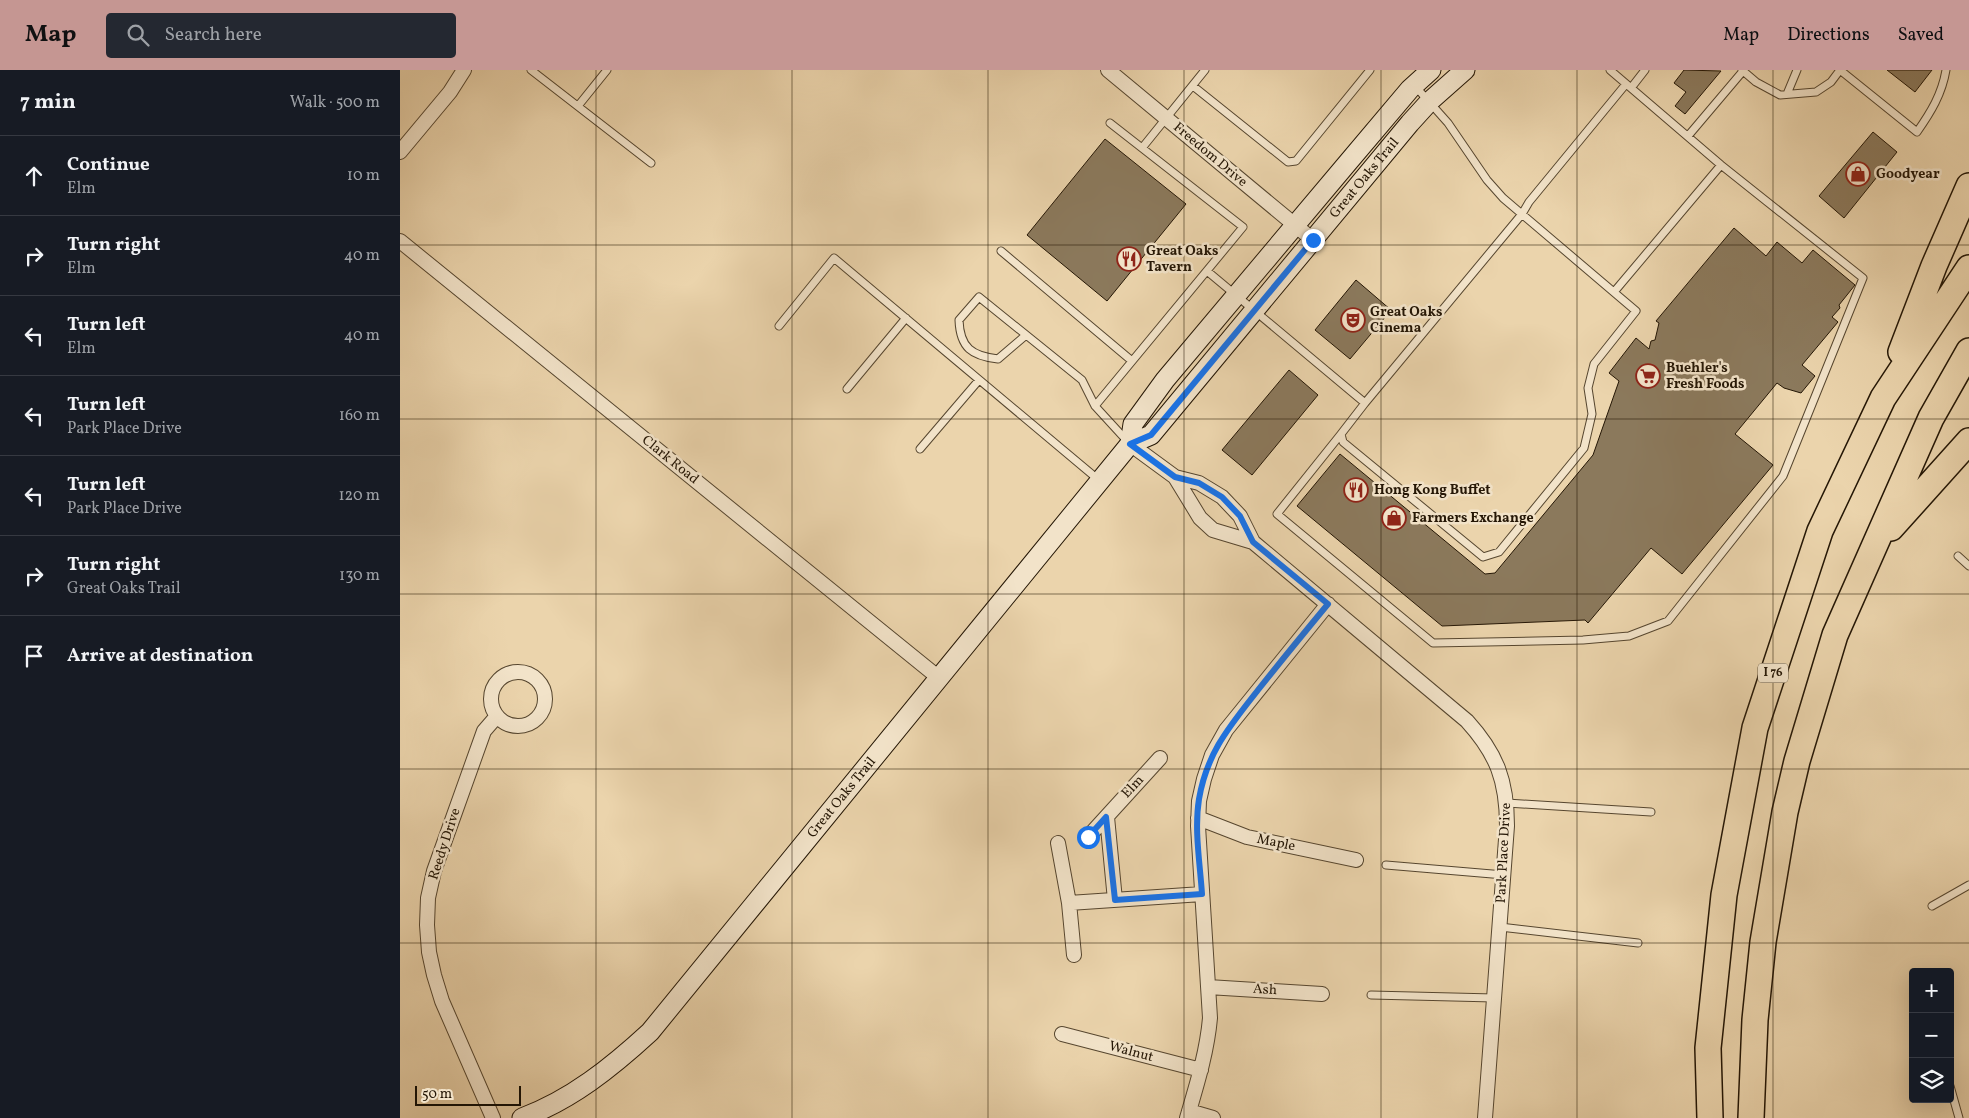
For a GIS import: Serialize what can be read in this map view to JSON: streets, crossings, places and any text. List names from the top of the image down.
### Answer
{
  "streets": {
    "highway": ["I 76"],
    "street": [
      "Freedom Drive",
      "Great Oaks Trail",
      "Clark Road",
      "Elm",
      "Maple",
      "Reedy Drive",
      "Park Place Drive",
      "Ash",
      "Walnut"
    ]
  },
  "crossings": [
    ["Freedom Drive", "Great Oaks Trail"],
    ["Great Oaks Trail", "Clark Road"],
    ["Great Oaks Trail", "Park Place Drive"]
  ],
  "places": {
    "shop": ["Goodyear", "Farmers Exchange"],
    "restaurant": ["Great Oaks Tavern", "Hong Kong Buffet"],
    "theatre": ["Great Oaks Cinema"],
    "supermarket": ["Buehler's Fresh Foods"]
  },
  "scale_bar": "50 m",
  "page": {
    "header": "Map",
    "search": "Search here",
    "nav": ["Map", "Directions", "Saved"],
    "heading": ["7 min", "Walk · 500 m"],
    "list": [
      ["Continue", "Elm", "10 m"],
      ["Turn right", "Elm", "40 m"],
      ["Turn left", "Elm", "40 m"],
      ["Turn left", "Park Place Drive", "160 m"],
      ["Turn left", "Park Place Drive", "120 m"],
      ["Turn right", "Great Oaks Trail", "130 m"],
      "Arrive at destination"
    ],
    "map_buttons": ["+", "−"],
    "scale": "50 m"
  }
}
